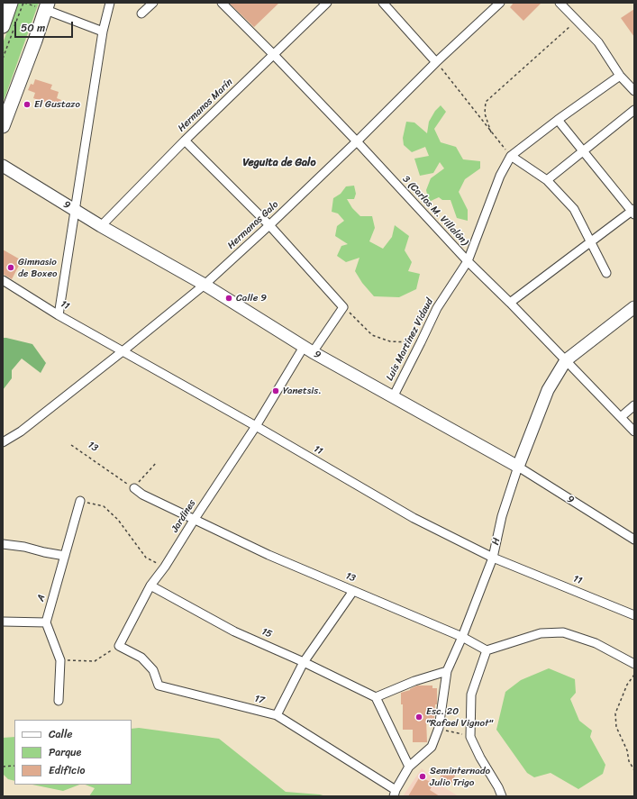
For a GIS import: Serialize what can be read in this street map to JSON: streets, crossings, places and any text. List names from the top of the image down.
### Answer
{
  "streets": {
    "street": [
      "Hermanos Marín",
      "9",
      "3 (Carlos M. Villalón)",
      "Hermanos Galo",
      "11",
      "Luis Martínez Vidaud",
      "13",
      "Jardines",
      "H",
      "A",
      "15",
      "17"
    ]
  },
  "crossings": [
    ["Hermanos Marín", "9"],
    ["Hermanos Marín", "3 (Carlos M. Villalón)"],
    ["9", "Hermanos Galo"],
    ["9", "Luis Martínez Vidaud"],
    ["9", "Jardines"],
    ["9", "H"],
    ["3 (Carlos M. Villalón)", "Hermanos Galo"],
    ["3 (Carlos M. Villalón)", "Luis Martínez Vidaud"],
    ["3 (Carlos M. Villalón)", "H"],
    ["Hermanos Galo", "11"],
    ["11", "Jardines"],
    ["11", "H"],
    ["13", "Jardines"],
    ["13", "H"],
    ["Jardines", "15"],
    ["Jardines", "17"],
    ["H", "17"]
  ],
  "districts": ["Veguita de Galo"],
  "places": [
    "El Gustazo",
    "Gimnasio de Boxeo",
    "Calle 9",
    "Yanetsis.",
    "Esc. 20 \"Rafael Vignot\"",
    "Seminternado Julio Trigo"
  ],
  "legend": ["Calle", "Parque", "Edificio"],
  "scale_bar": "50 m"
}
